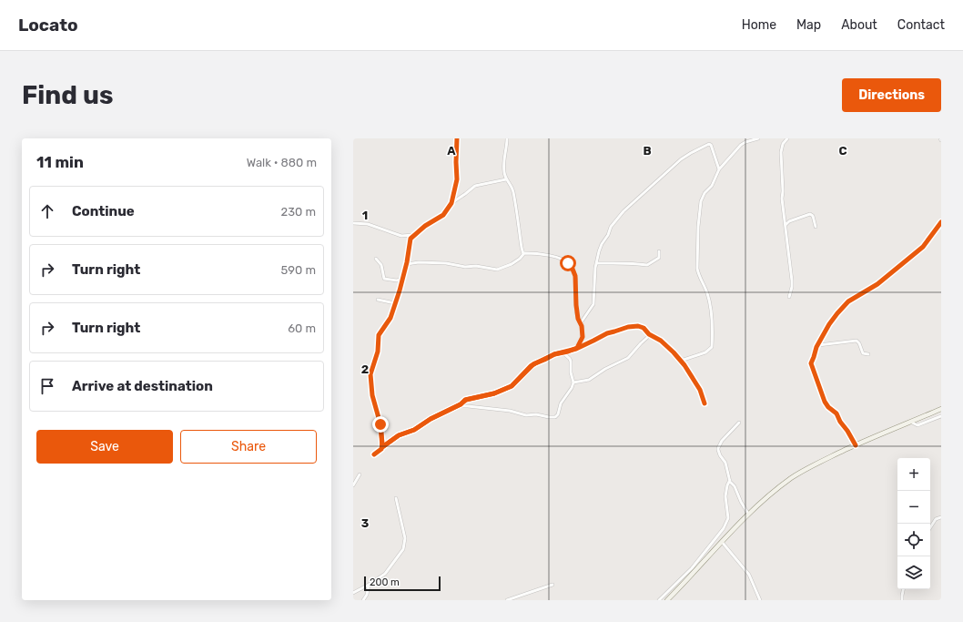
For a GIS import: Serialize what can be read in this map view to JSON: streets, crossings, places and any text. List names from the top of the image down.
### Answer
{
  "scale_bar": "200 m",
  "page": {
    "header": "Locato",
    "nav": [
      "Home",
      "Map",
      "About",
      "Contact"
    ],
    "buttons": [
      "Directions",
      ["Save", "Share"]
    ],
    "title": "Find us",
    "heading": ["11 min", "Walk · 880 m"],
    "list": [
      ["Continue", "230 m"],
      ["Turn right", "590 m"],
      ["Turn right", "60 m"],
      "Arrive at destination"
    ],
    "map_buttons": ["+", "−"],
    "scale": "200 m"
  },
  "grid": {
    "columns": ["A", "B", "C"],
    "rows": ["1", "2", "3"]
  }
}
